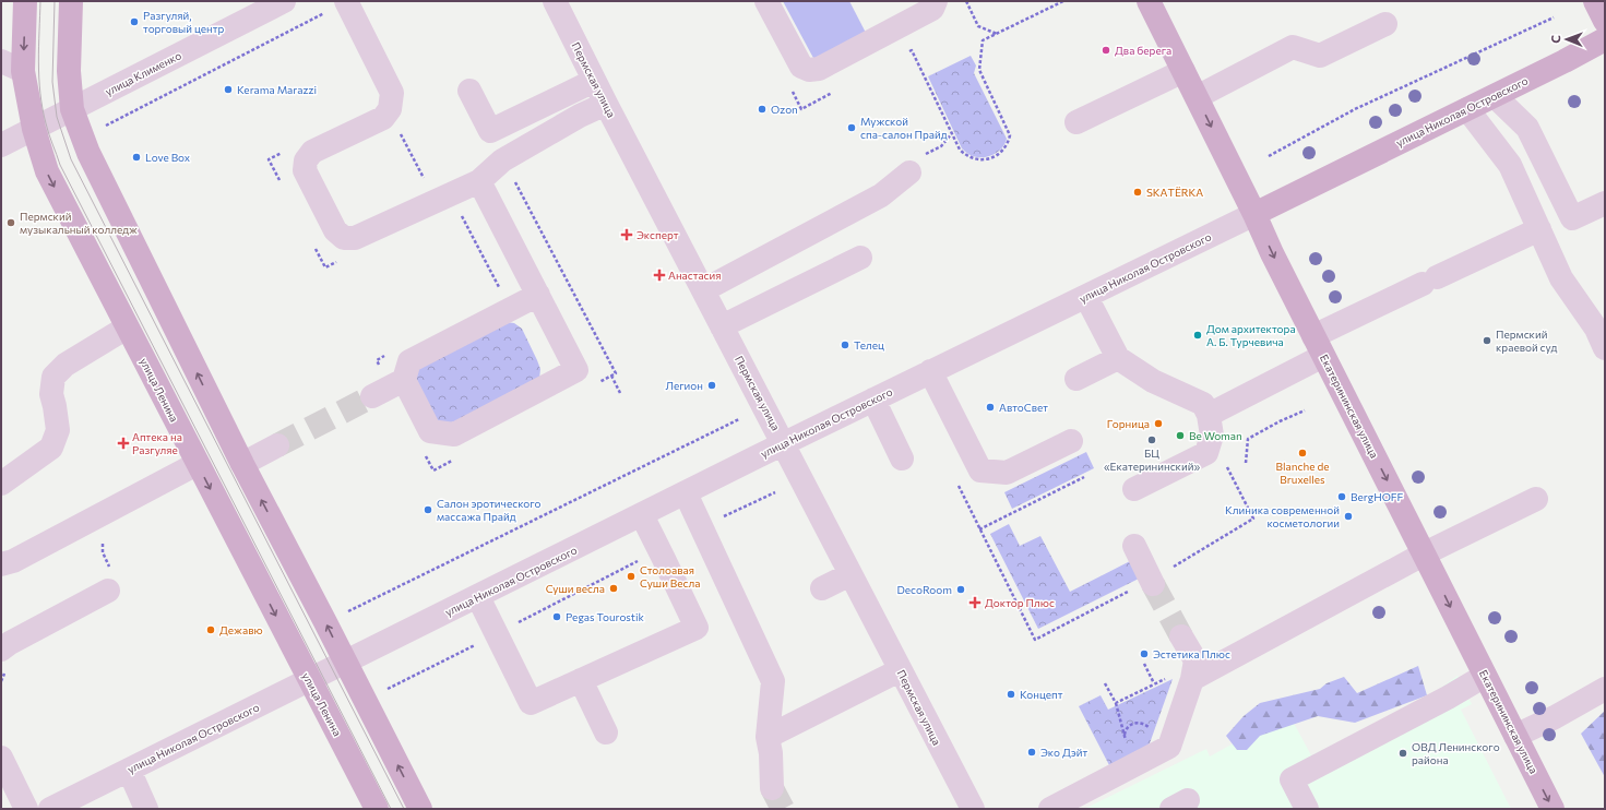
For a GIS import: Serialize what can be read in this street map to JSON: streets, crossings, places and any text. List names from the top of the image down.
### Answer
{
  "streets": {
    "main road": ["улица Николая Островского", "улица Ленина", "Екатерининская улица"],
    "street": ["улица Клименко", "Пермская улица"]
  },
  "crossings": [
    ["улица Клименко", "улица Ленина"],
    ["Пермская улица", "улица Николая Островского"],
    ["улица Николая Островского", "улица Ленина"],
    ["улица Николая Островского", "Екатерининская улица"]
  ],
  "one_way": ["Екатерининская улица"],
  "places": {
    "other": [
      "Разгуляй, торговый центр",
      "Два берега",
      "Kerama Marazzi",
      "Ozon",
      "Мужской спа-салон Прайд",
      "Love Box",
      "SKAТЁRКА",
      "Пермский музыкальный колледж",
      "Дом архитектора А. Б. Турчевича",
      "Пермский краевой суд",
      "Телец",
      "Легион",
      "АвтоСвет",
      "Горница",
      "Be Woman",
      "БЦ «Екатерининский»",
      "Blanche de Bruxelles",
      "BergHOFF",
      "Салон эротического массажа Прайд",
      "Клиника современной косметологии",
      "Столоавая Суши Весла",
      "Суши весла",
      "DecoRoom",
      "Pegas Tourostik",
      "Дежавю",
      "Эстетика Плюс",
      "Концепт",
      "Эко Дэйт",
      "ОВД Ленинского района"
    ],
    "health": [
      "Эксперт",
      "Анастасия",
      "Аптека на Разгуляе",
      "Доктор Плюс"
    ]
  },
  "north": "left"
}
